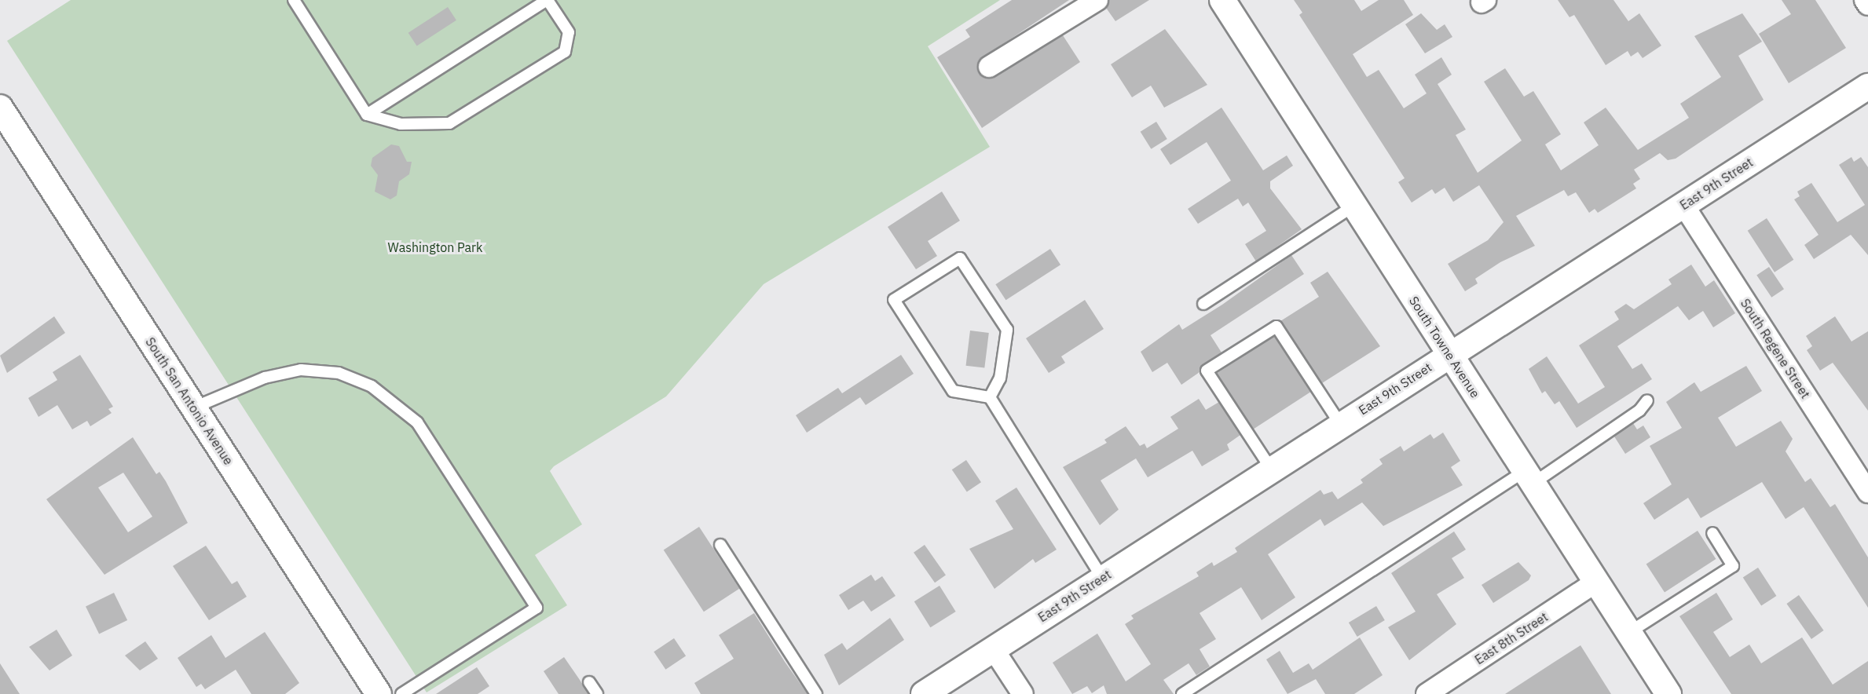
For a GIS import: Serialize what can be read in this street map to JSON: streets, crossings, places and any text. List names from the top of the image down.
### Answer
{
  "streets": {
    "street": [
      "East 9th Street",
      "South Towne Avenue",
      "South Regene Street",
      "South San Antonio Avenue",
      "East 8th Street"
    ]
  },
  "crossings": [
    ["East 9th Street", "South Towne Avenue"],
    ["East 9th Street", "South Regene Street"],
    ["South Towne Avenue", "East 8th Street"]
  ],
  "parks": ["Washington Park"]
}
